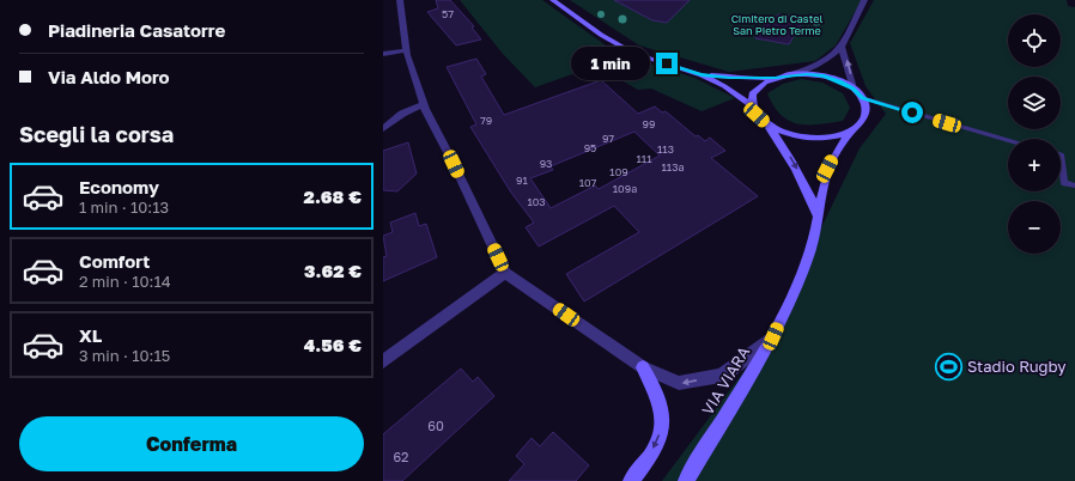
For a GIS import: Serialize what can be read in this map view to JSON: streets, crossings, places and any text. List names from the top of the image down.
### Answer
{
  "streets": {
    "main road": ["VIA VIARA"]
  },
  "parks": ["Cimitero di Castel San Pietro Terme"],
  "places": {
    "sports": ["Stadio Rugby"]
  },
  "house_numbers": [
    "57",
    "79",
    "99",
    "97",
    "95",
    "113",
    "111",
    "93",
    "113a",
    "109",
    "91",
    "107",
    "109a",
    "103",
    "60",
    "62"
  ],
  "page": {
    "banner": ["Piadineria Casatorre", "Via Aldo Moro"],
    "map_buttons": ["+", "−"],
    "bubble": "1 min",
    "heading": "Scegli la corsa",
    "list": [
      {
        "name": "Economy",
        "note": "1 min · 10:13",
        "value": "2.68 €"
      },
      {
        "name": "Comfort",
        "note": "2 min · 10:14",
        "value": "3.62 €"
      },
      {
        "name": "XL",
        "note": "3 min · 10:15",
        "value": "4.56 €"
      }
    ],
    "buttons": "Conferma"
  }
}
